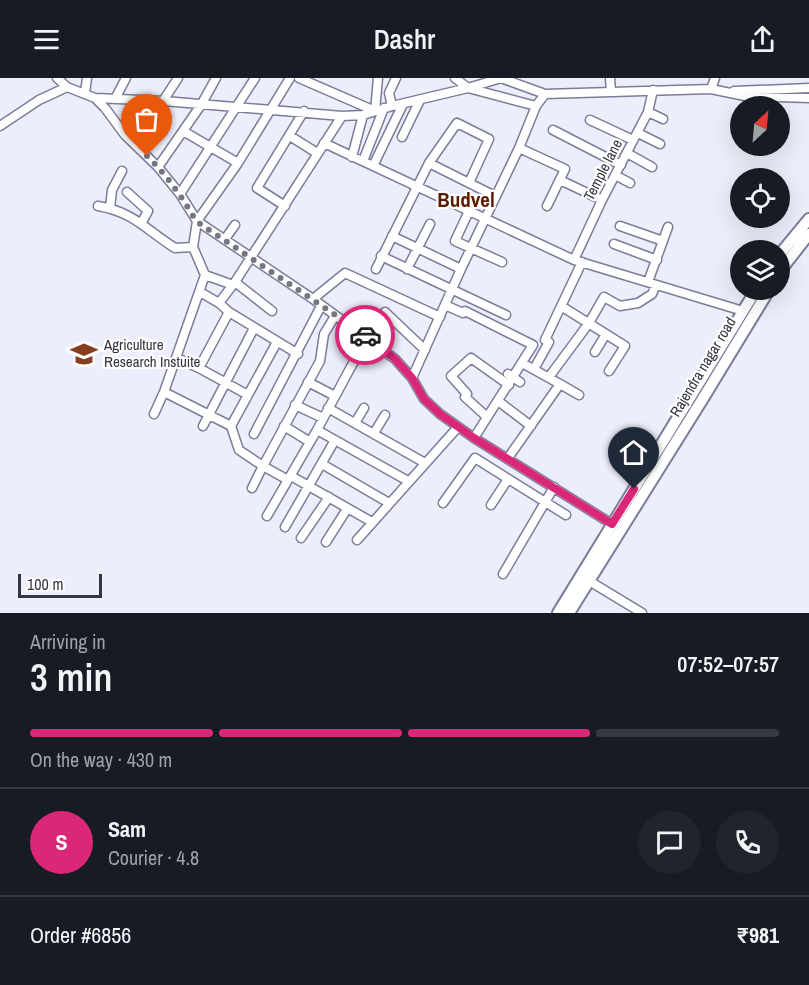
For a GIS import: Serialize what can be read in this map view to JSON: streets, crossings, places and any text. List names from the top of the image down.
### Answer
{
  "streets": {
    "main road": ["Rajendra nagar road"],
    "street": ["Temple lane"]
  },
  "districts": ["Budvel"],
  "places": {
    "school or university": ["Agriculture Research Instuite"]
  },
  "scale_bar": "100 m",
  "north": "top right",
  "page": {
    "header": "Dashr",
    "scale": "100 m",
    "heading": ["3 min", "Arriving in", "07:52–07:57"],
    "panel": [
      "Sam",
      "Courier · 4.8",
      "Order #6856",
      "₹981"
    ],
    "bar": "On the way · 430 m",
    "round": "S"
  }
}
